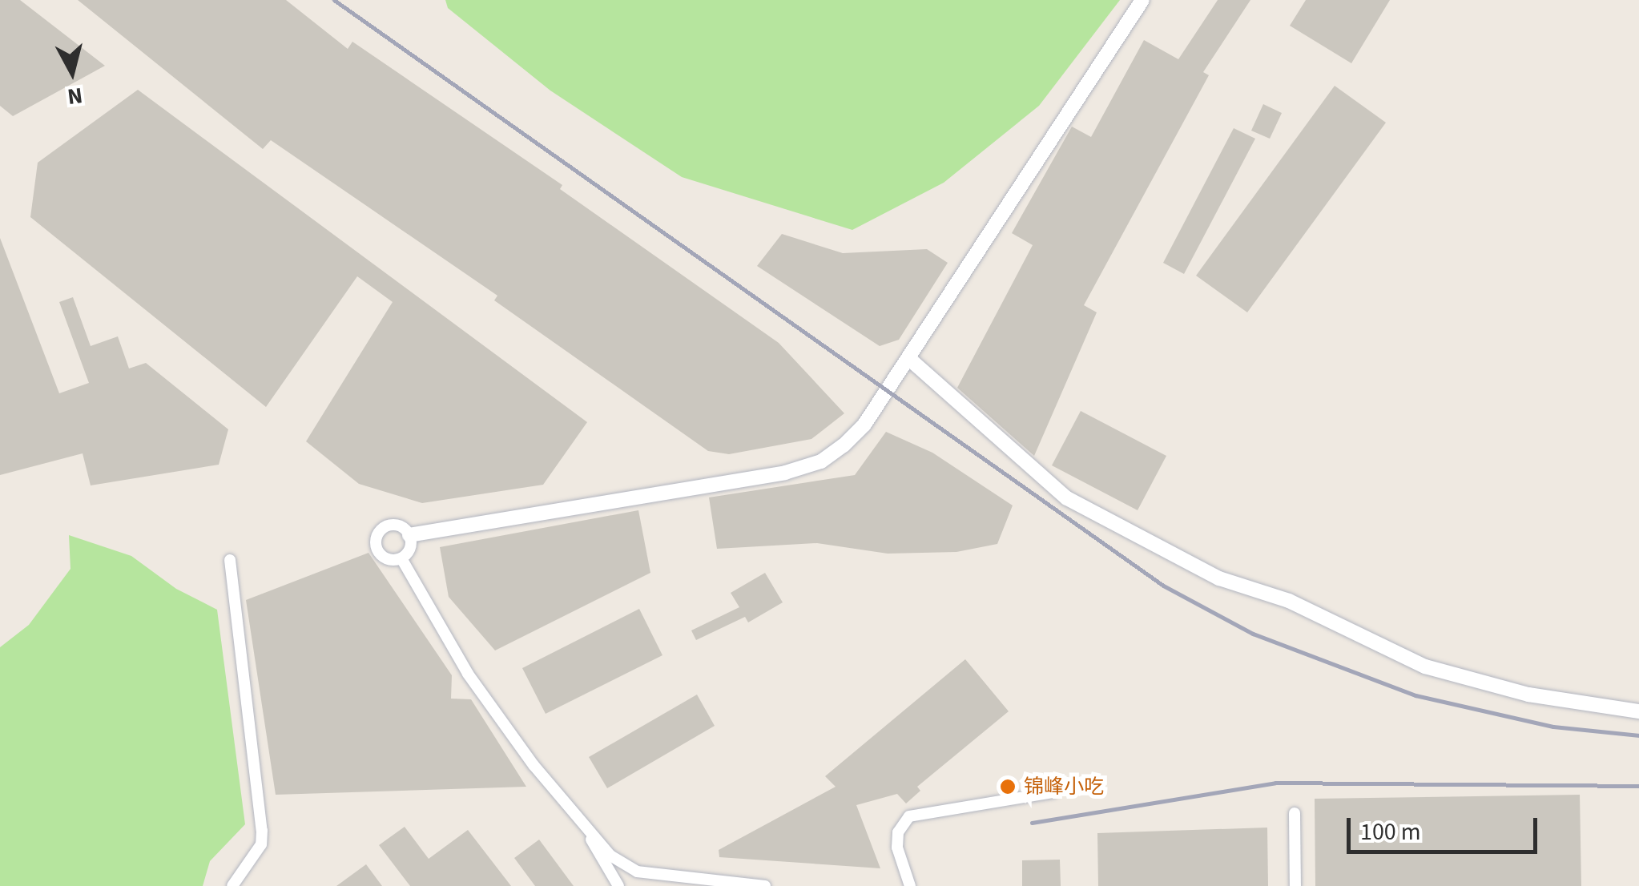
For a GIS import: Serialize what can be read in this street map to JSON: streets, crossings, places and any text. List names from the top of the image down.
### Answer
{
  "places": ["锦峰小吃"],
  "scale_bar": "100 m",
  "north": "bottom"
}
